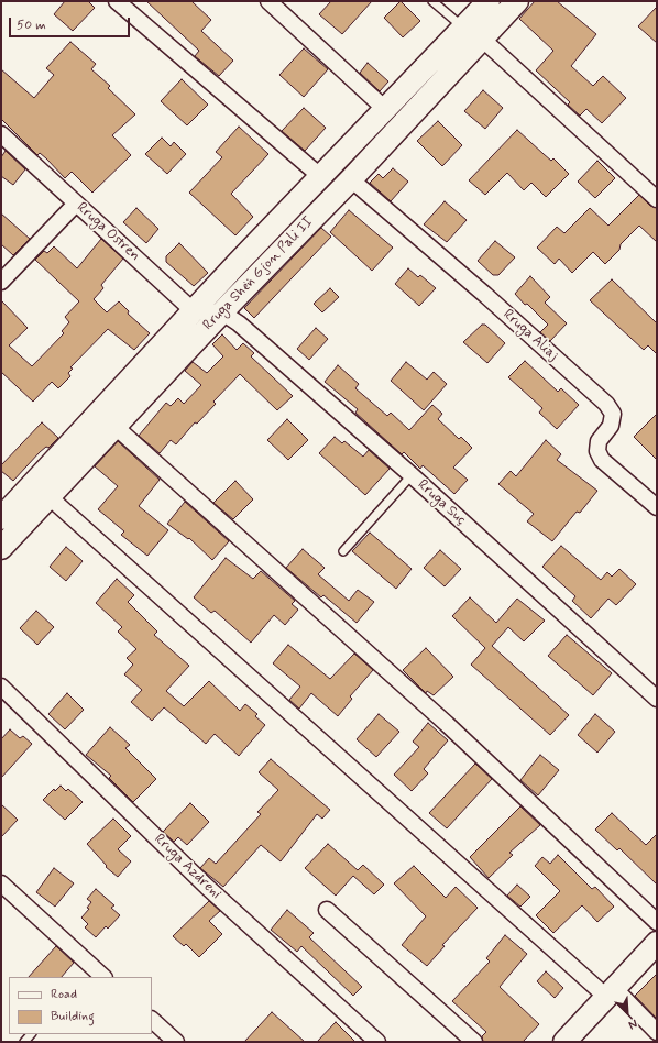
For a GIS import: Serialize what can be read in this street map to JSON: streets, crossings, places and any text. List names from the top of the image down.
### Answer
{
  "streets": {
    "street": [
      "Rruga Ostren",
      "Rruga Shën Gjon Pali II",
      "Rruga Aliaj",
      "Rruga Suç",
      "Rruga Azdreni"
    ]
  },
  "crossings": [
    ["Rruga Ostren", "Rruga Shën Gjon Pali II"],
    ["Rruga Shën Gjon Pali II", "Rruga Aliaj"],
    ["Rruga Shën Gjon Pali II", "Rruga Suç"]
  ],
  "legend": ["Road", "Building"],
  "scale_bar": "50 m",
  "north": "bottom right"
}
